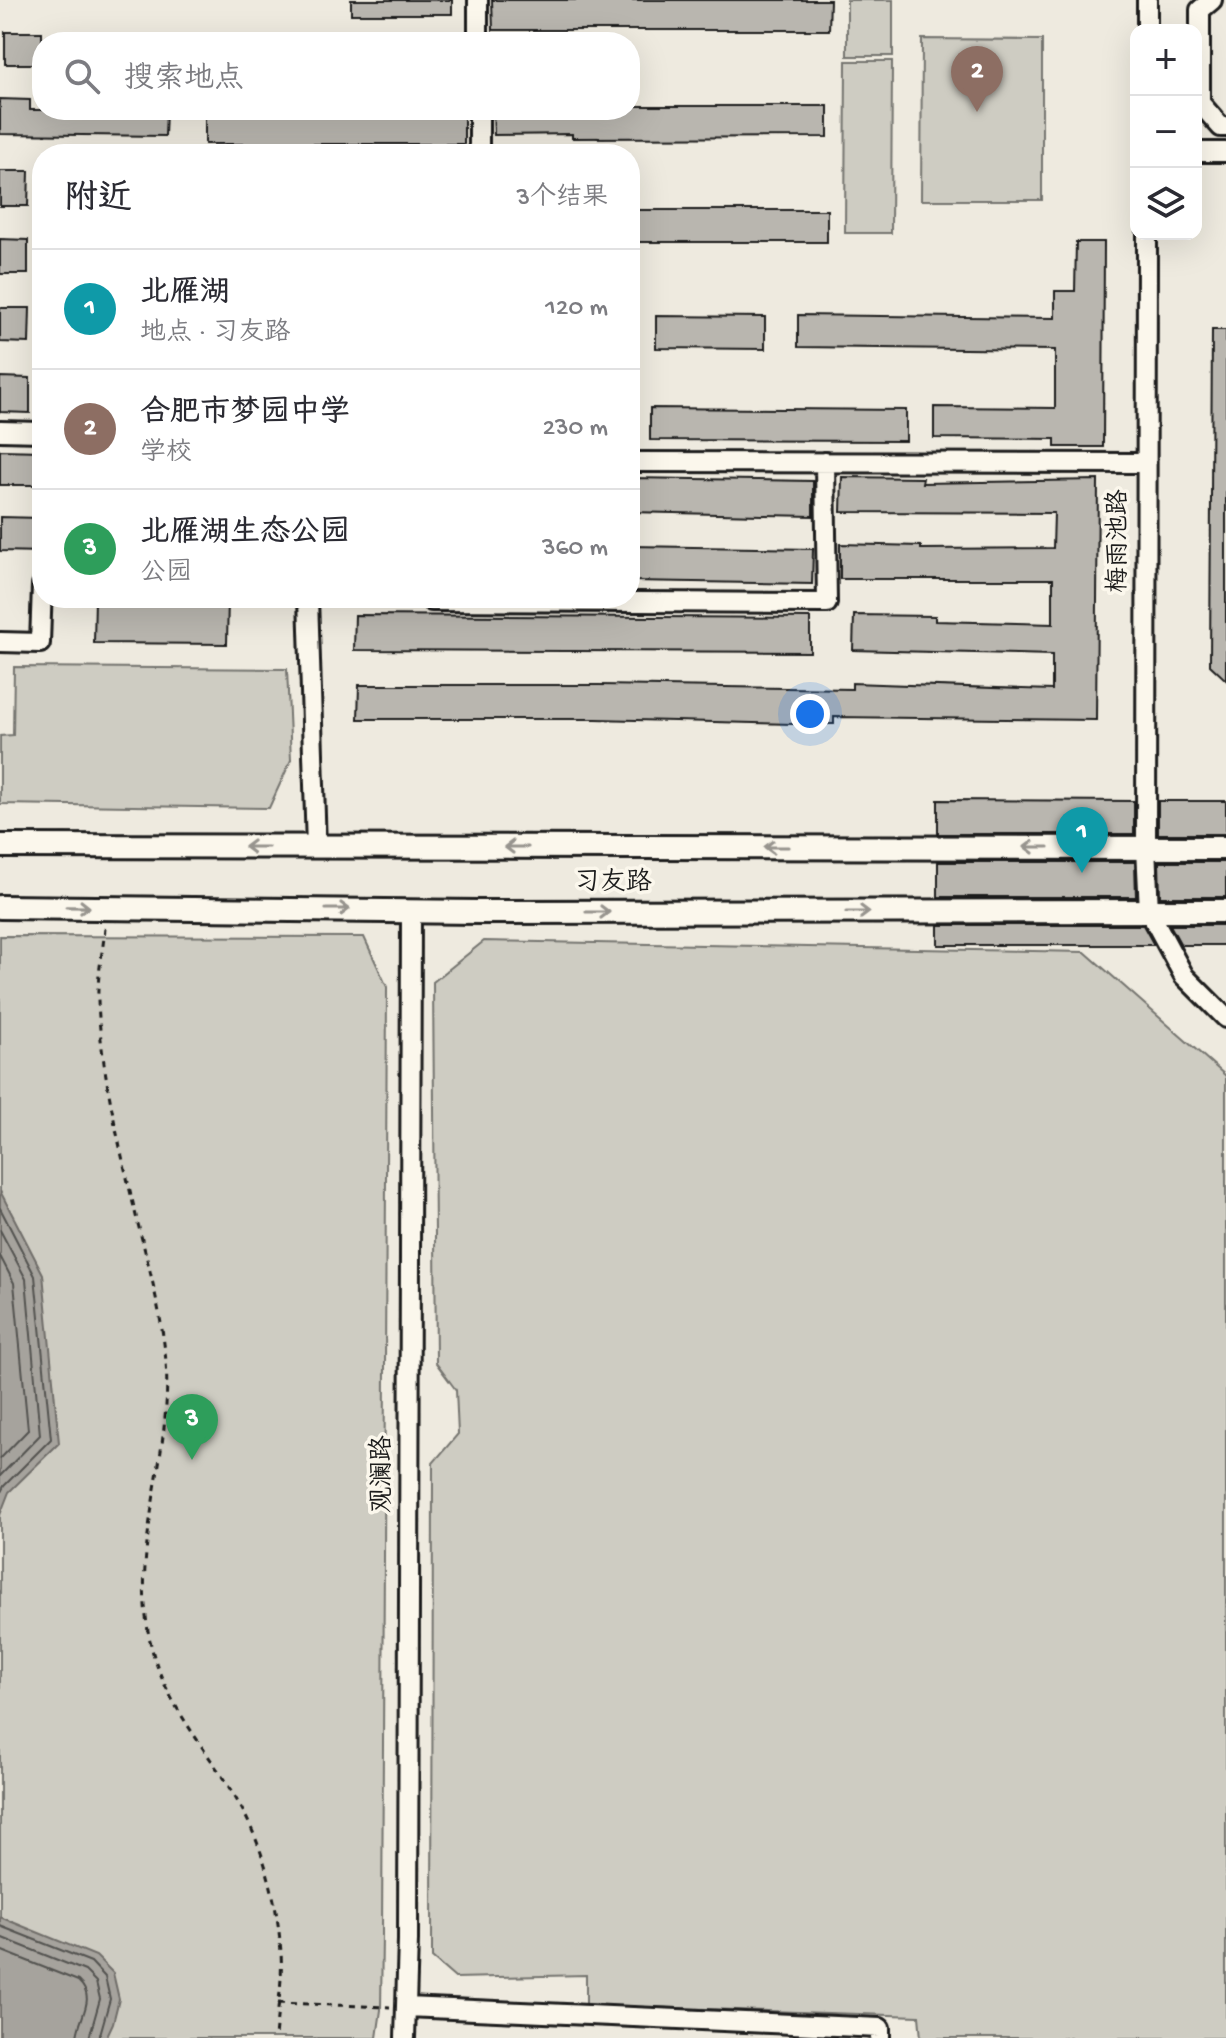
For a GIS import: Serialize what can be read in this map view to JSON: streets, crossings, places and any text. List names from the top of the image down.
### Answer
{
  "streets": {
    "main road": ["习友路"],
    "street": ["梅雨池路", "观澜路"]
  },
  "crossings": [
    ["梅雨池路", "习友路"],
    ["习友路", "观澜路"]
  ],
  "page": {
    "map_buttons": ["+", "−"],
    "search": "搜索地点",
    "pins": ["2", "1", "3"],
    "heading": ["附近", "3个结果"],
    "list": [
      {
        "mark": "1",
        "name": "北雁湖",
        "note": "地点 · 习友路",
        "value": "120 m"
      },
      {
        "mark": "2",
        "name": "合肥市梦园中学",
        "note": "学校",
        "value": "230 m"
      },
      {
        "mark": "3",
        "name": "北雁湖生态公园",
        "note": "公园",
        "value": "360 m"
      }
    ]
  }
}
